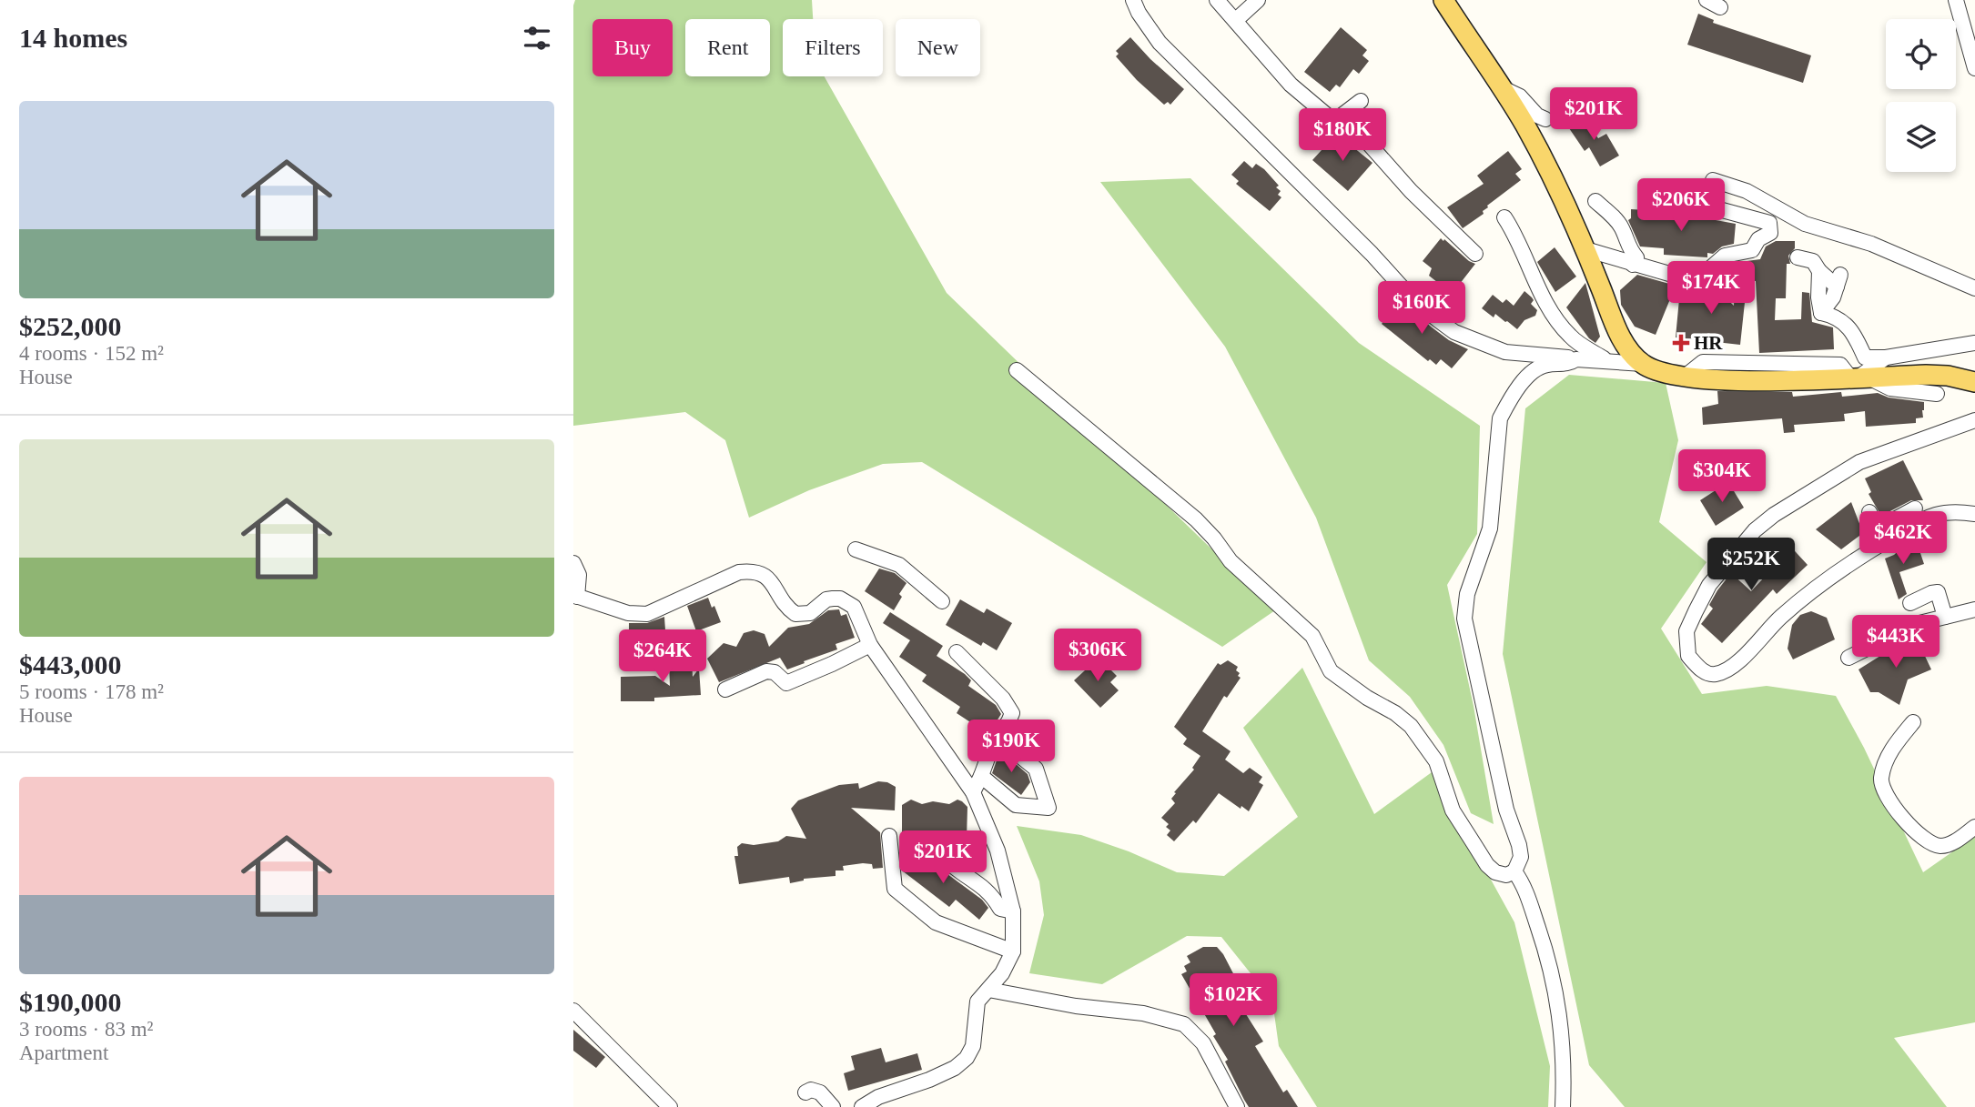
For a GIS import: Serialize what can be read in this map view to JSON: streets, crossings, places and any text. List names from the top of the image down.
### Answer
{
  "places": {
    "health": ["HR"]
  },
  "page": {
    "heading": "14 homes",
    "chip": [
      "Buy",
      "Rent",
      "Filters",
      "New"
    ],
    "list": [
      {
        "name": "$252,000",
        "note": "4 rooms · 152 m² · House"
      },
      {
        "name": "$443,000",
        "note": "5 rooms · 178 m² · House"
      },
      {
        "name": "$190,000",
        "note": "3 rooms · 83 m² · Apartment"
      }
    ],
    "price": [
      "$201K",
      "$180K",
      "$206K",
      "$174K",
      "$160K",
      "$304K",
      "$462K",
      "$252K",
      "$443K",
      "$306K",
      "$264K",
      "$190K",
      "$201K",
      "$102K"
    ]
  }
}
